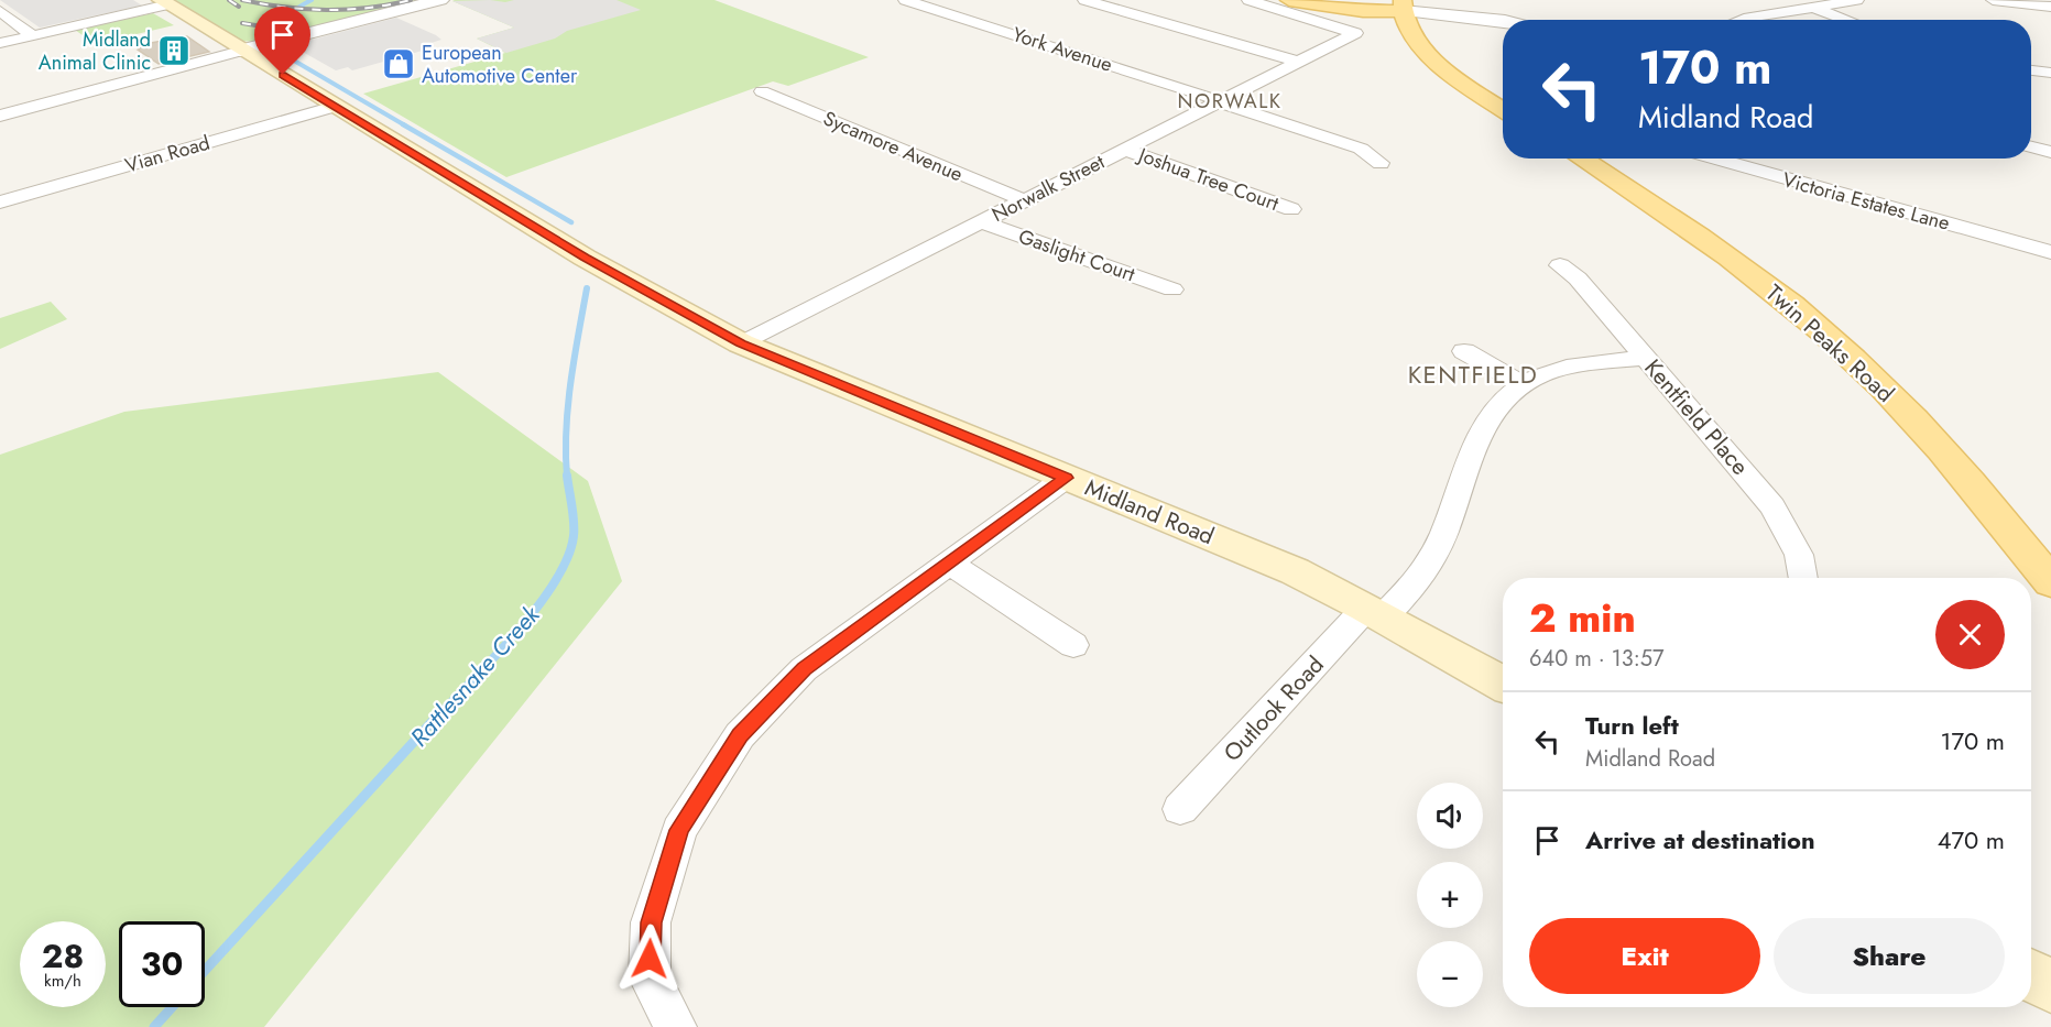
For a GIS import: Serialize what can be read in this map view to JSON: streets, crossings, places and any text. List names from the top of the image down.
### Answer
{
  "streets": {
    "main road": ["Twin Peaks Road", "Midland Road"],
    "street": [
      "York Avenue",
      "Sycamore Avenue",
      "Vian Road",
      "Joshua Tree Court",
      "Norwalk Street",
      "Victoria Estates Lane",
      "Gaslight Court",
      "Kentfield Place",
      "Outlook Road"
    ]
  },
  "crossings": [
    ["York Avenue", "Norwalk Street"],
    ["Sycamore Avenue", "Norwalk Street"],
    ["Vian Road", "Midland Road"],
    ["Joshua Tree Court", "Norwalk Street"],
    ["Norwalk Street", "Gaslight Court"],
    ["Norwalk Street", "Midland Road"],
    ["Midland Road", "Outlook Road"]
  ],
  "districts": ["NORWALK", "KENTFIELD"],
  "water": ["Rattlesnake Creek"],
  "places": {
    "building": ["Midland Animal Clinic"],
    "shop": ["European Automotive Center"]
  },
  "page": {
    "turn": ["170 m", "Midland Road"],
    "heading": ["2 min", "640 m · 13:57"],
    "list": [
      {
        "name": "Turn left",
        "note": "Midland Road",
        "value": "170 m"
      },
      {
        "name": "Arrive at destination",
        "value": "470 m"
      }
    ],
    "map_buttons": ["+", "−"],
    "buttons": ["Exit", "Share"],
    "speed": "28 km/h",
    "limit": "30"
  }
}
